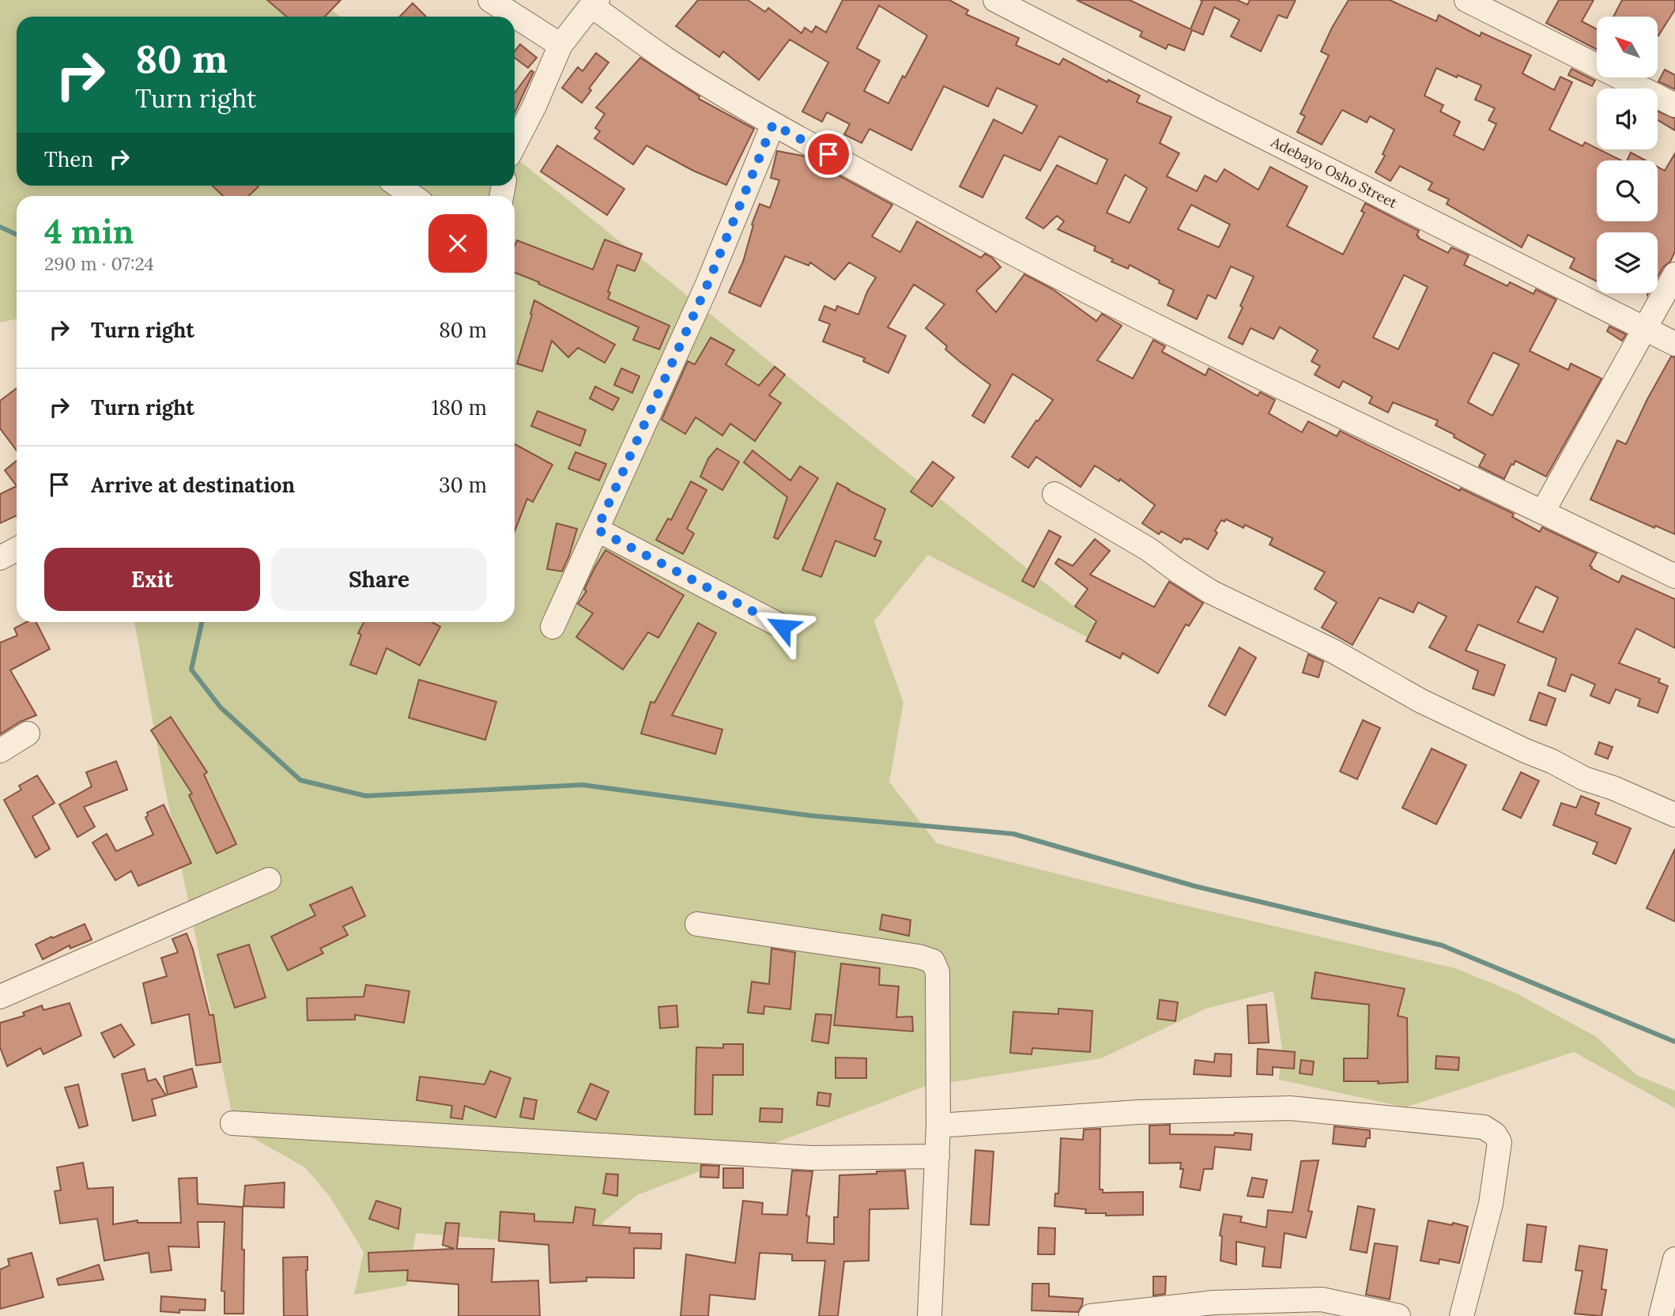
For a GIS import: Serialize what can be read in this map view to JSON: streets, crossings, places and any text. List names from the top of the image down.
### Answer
{
  "streets": {
    "street": ["Adebayo Osho Street"]
  },
  "north": "top left",
  "page": {
    "turn": ["80 m", "Turn right"],
    "then": "Then",
    "heading": ["4 min", "290 m · 07:24"],
    "list": [
      {
        "name": "Turn right",
        "value": "80 m"
      },
      {
        "name": "Turn right",
        "value": "180 m"
      },
      {
        "name": "Arrive at destination",
        "value": "30 m"
      }
    ],
    "buttons": ["Exit", "Share"]
  }
}
